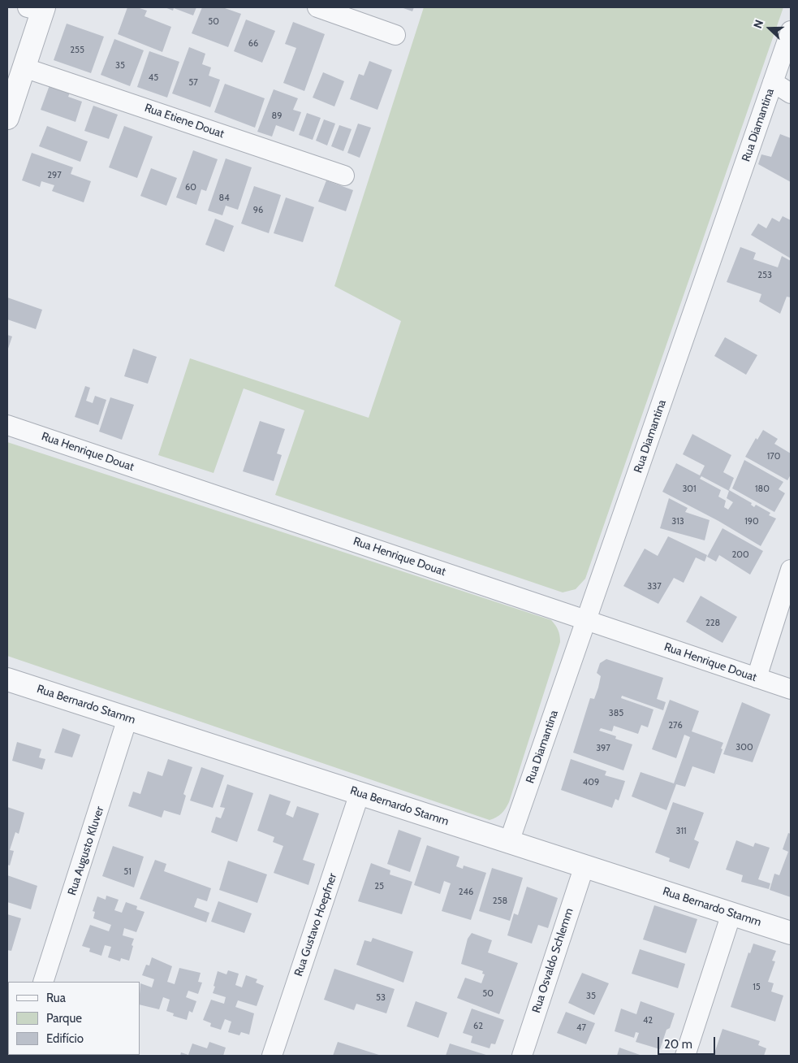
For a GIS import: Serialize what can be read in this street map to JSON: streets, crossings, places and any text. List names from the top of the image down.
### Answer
{
  "streets": {
    "street": [
      "Rua Etiene Douat",
      "Rua Diamantina",
      "Rua Henrique Douat",
      "Rua Bernardo Stamm",
      "Rua Augusto Kluver",
      "Rua Gustavo Hoepfner",
      "Rua Osvaldo Schlemm"
    ]
  },
  "crossings": [
    ["Rua Diamantina", "Rua Henrique Douat"],
    ["Rua Diamantina", "Rua Bernardo Stamm"],
    ["Rua Bernardo Stamm", "Rua Augusto Kluver"],
    ["Rua Bernardo Stamm", "Rua Gustavo Hoepfner"],
    ["Rua Bernardo Stamm", "Rua Osvaldo Schlemm"]
  ],
  "house_numbers": [
    "50",
    "66",
    "255",
    "35",
    "45",
    "57",
    "89",
    "297",
    "60",
    "84",
    "96",
    "253",
    "170",
    "301",
    "180",
    "313",
    "190",
    "200",
    "337",
    "228",
    "385",
    "276",
    "300",
    "397",
    "409",
    "311",
    "51",
    "25",
    "246",
    "258",
    "15",
    "50",
    "35",
    "53",
    "42",
    "62",
    "47"
  ],
  "legend": ["Rua", "Parque", "Edifício"],
  "scale_bar": "20 m",
  "north": "left"
}
